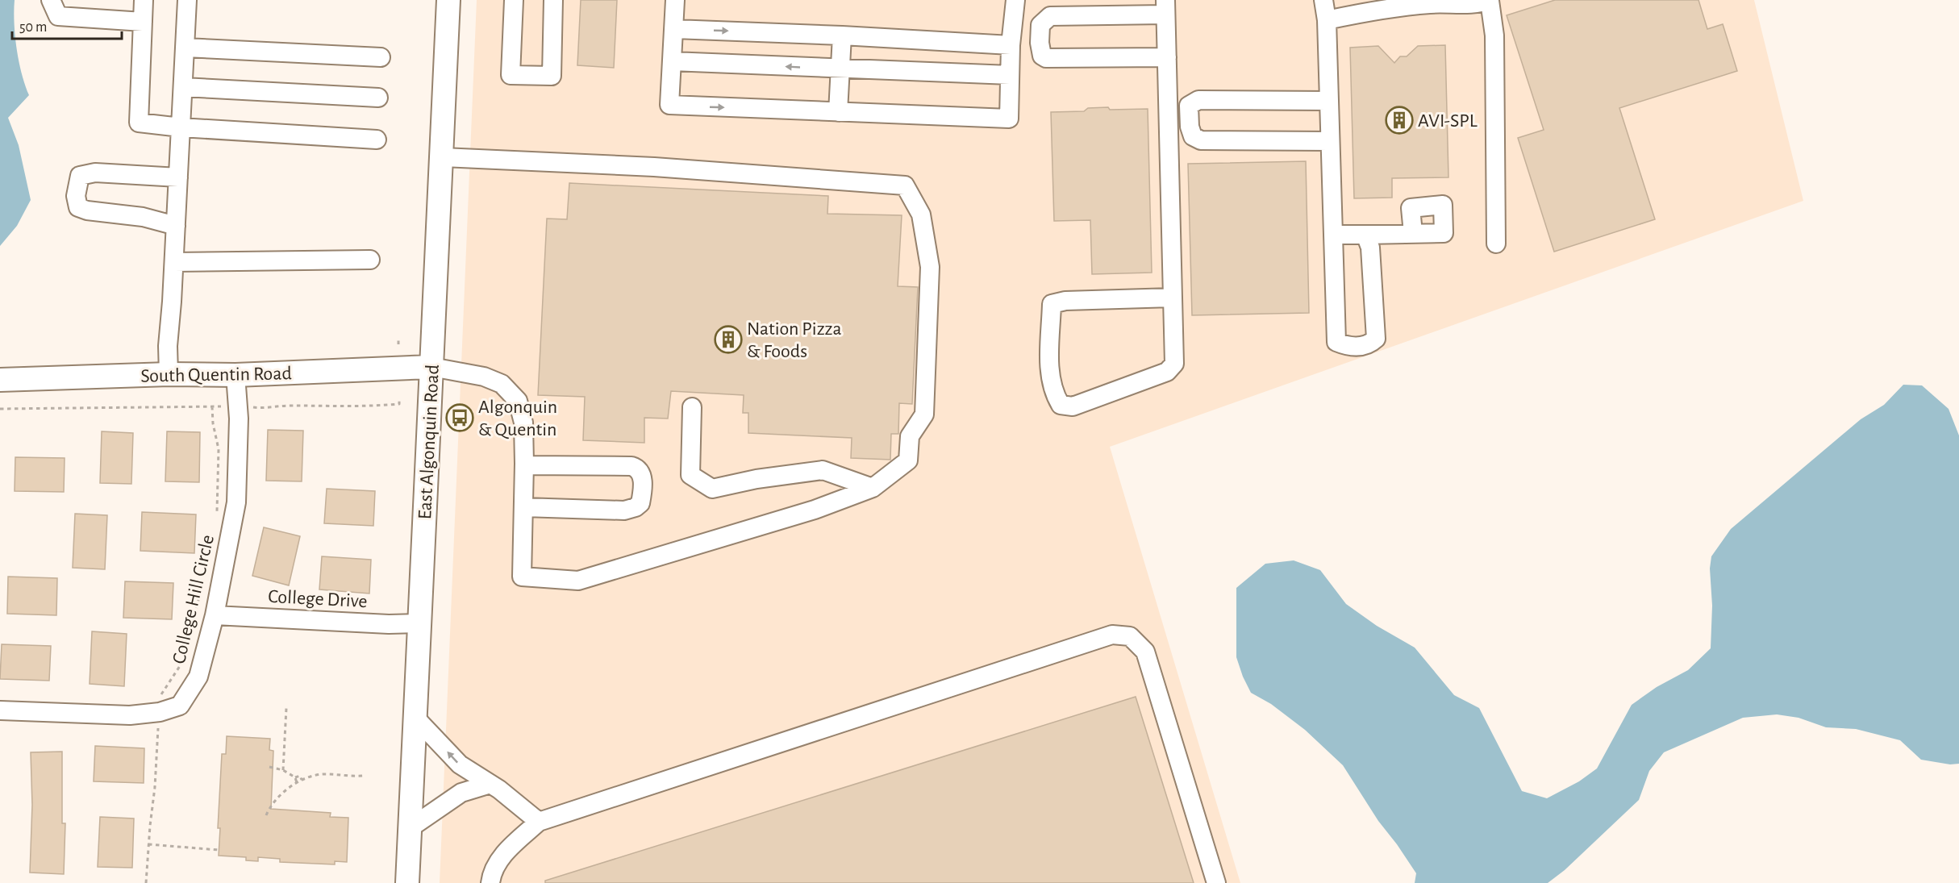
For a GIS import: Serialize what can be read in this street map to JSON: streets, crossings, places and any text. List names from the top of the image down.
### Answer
{
  "streets": {
    "main road": ["South Quentin Road", "East Algonquin Road"],
    "street": ["College Drive", "College Hill Circle"]
  },
  "crossings": [
    ["South Quentin Road", "East Algonquin Road"],
    ["South Quentin Road", "College Hill Circle"],
    ["East Algonquin Road", "College Drive"],
    ["College Drive", "College Hill Circle"]
  ],
  "places": {
    "building": ["AVI-SPL", "Nation Pizza & Foods"],
    "bus stop": ["Algonquin & Quentin"]
  },
  "scale_bar": "50 m"
}
